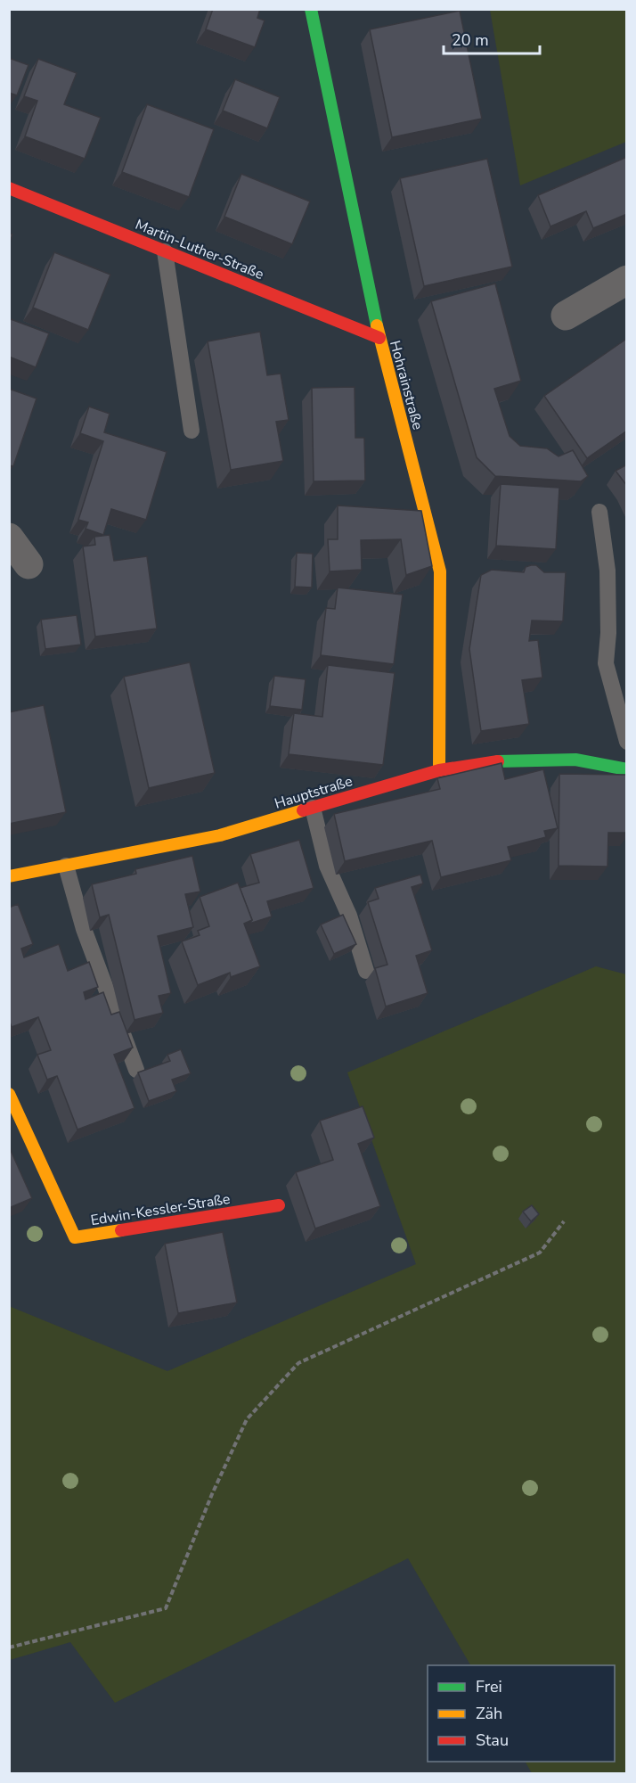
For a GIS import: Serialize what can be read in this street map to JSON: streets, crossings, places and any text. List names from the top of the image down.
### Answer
{
  "streets": {
    "street": [
      "Martin-Luther-Straße",
      "Hohrainstraße",
      "Hauptstraße",
      "Edwin-Kessler-Straße"
    ]
  },
  "crossings": [
    ["Martin-Luther-Straße", "Hohrainstraße"],
    ["Hohrainstraße", "Hauptstraße"]
  ],
  "legend": ["Frei", "Zäh", "Stau"],
  "scale_bar": "20 m"
}
